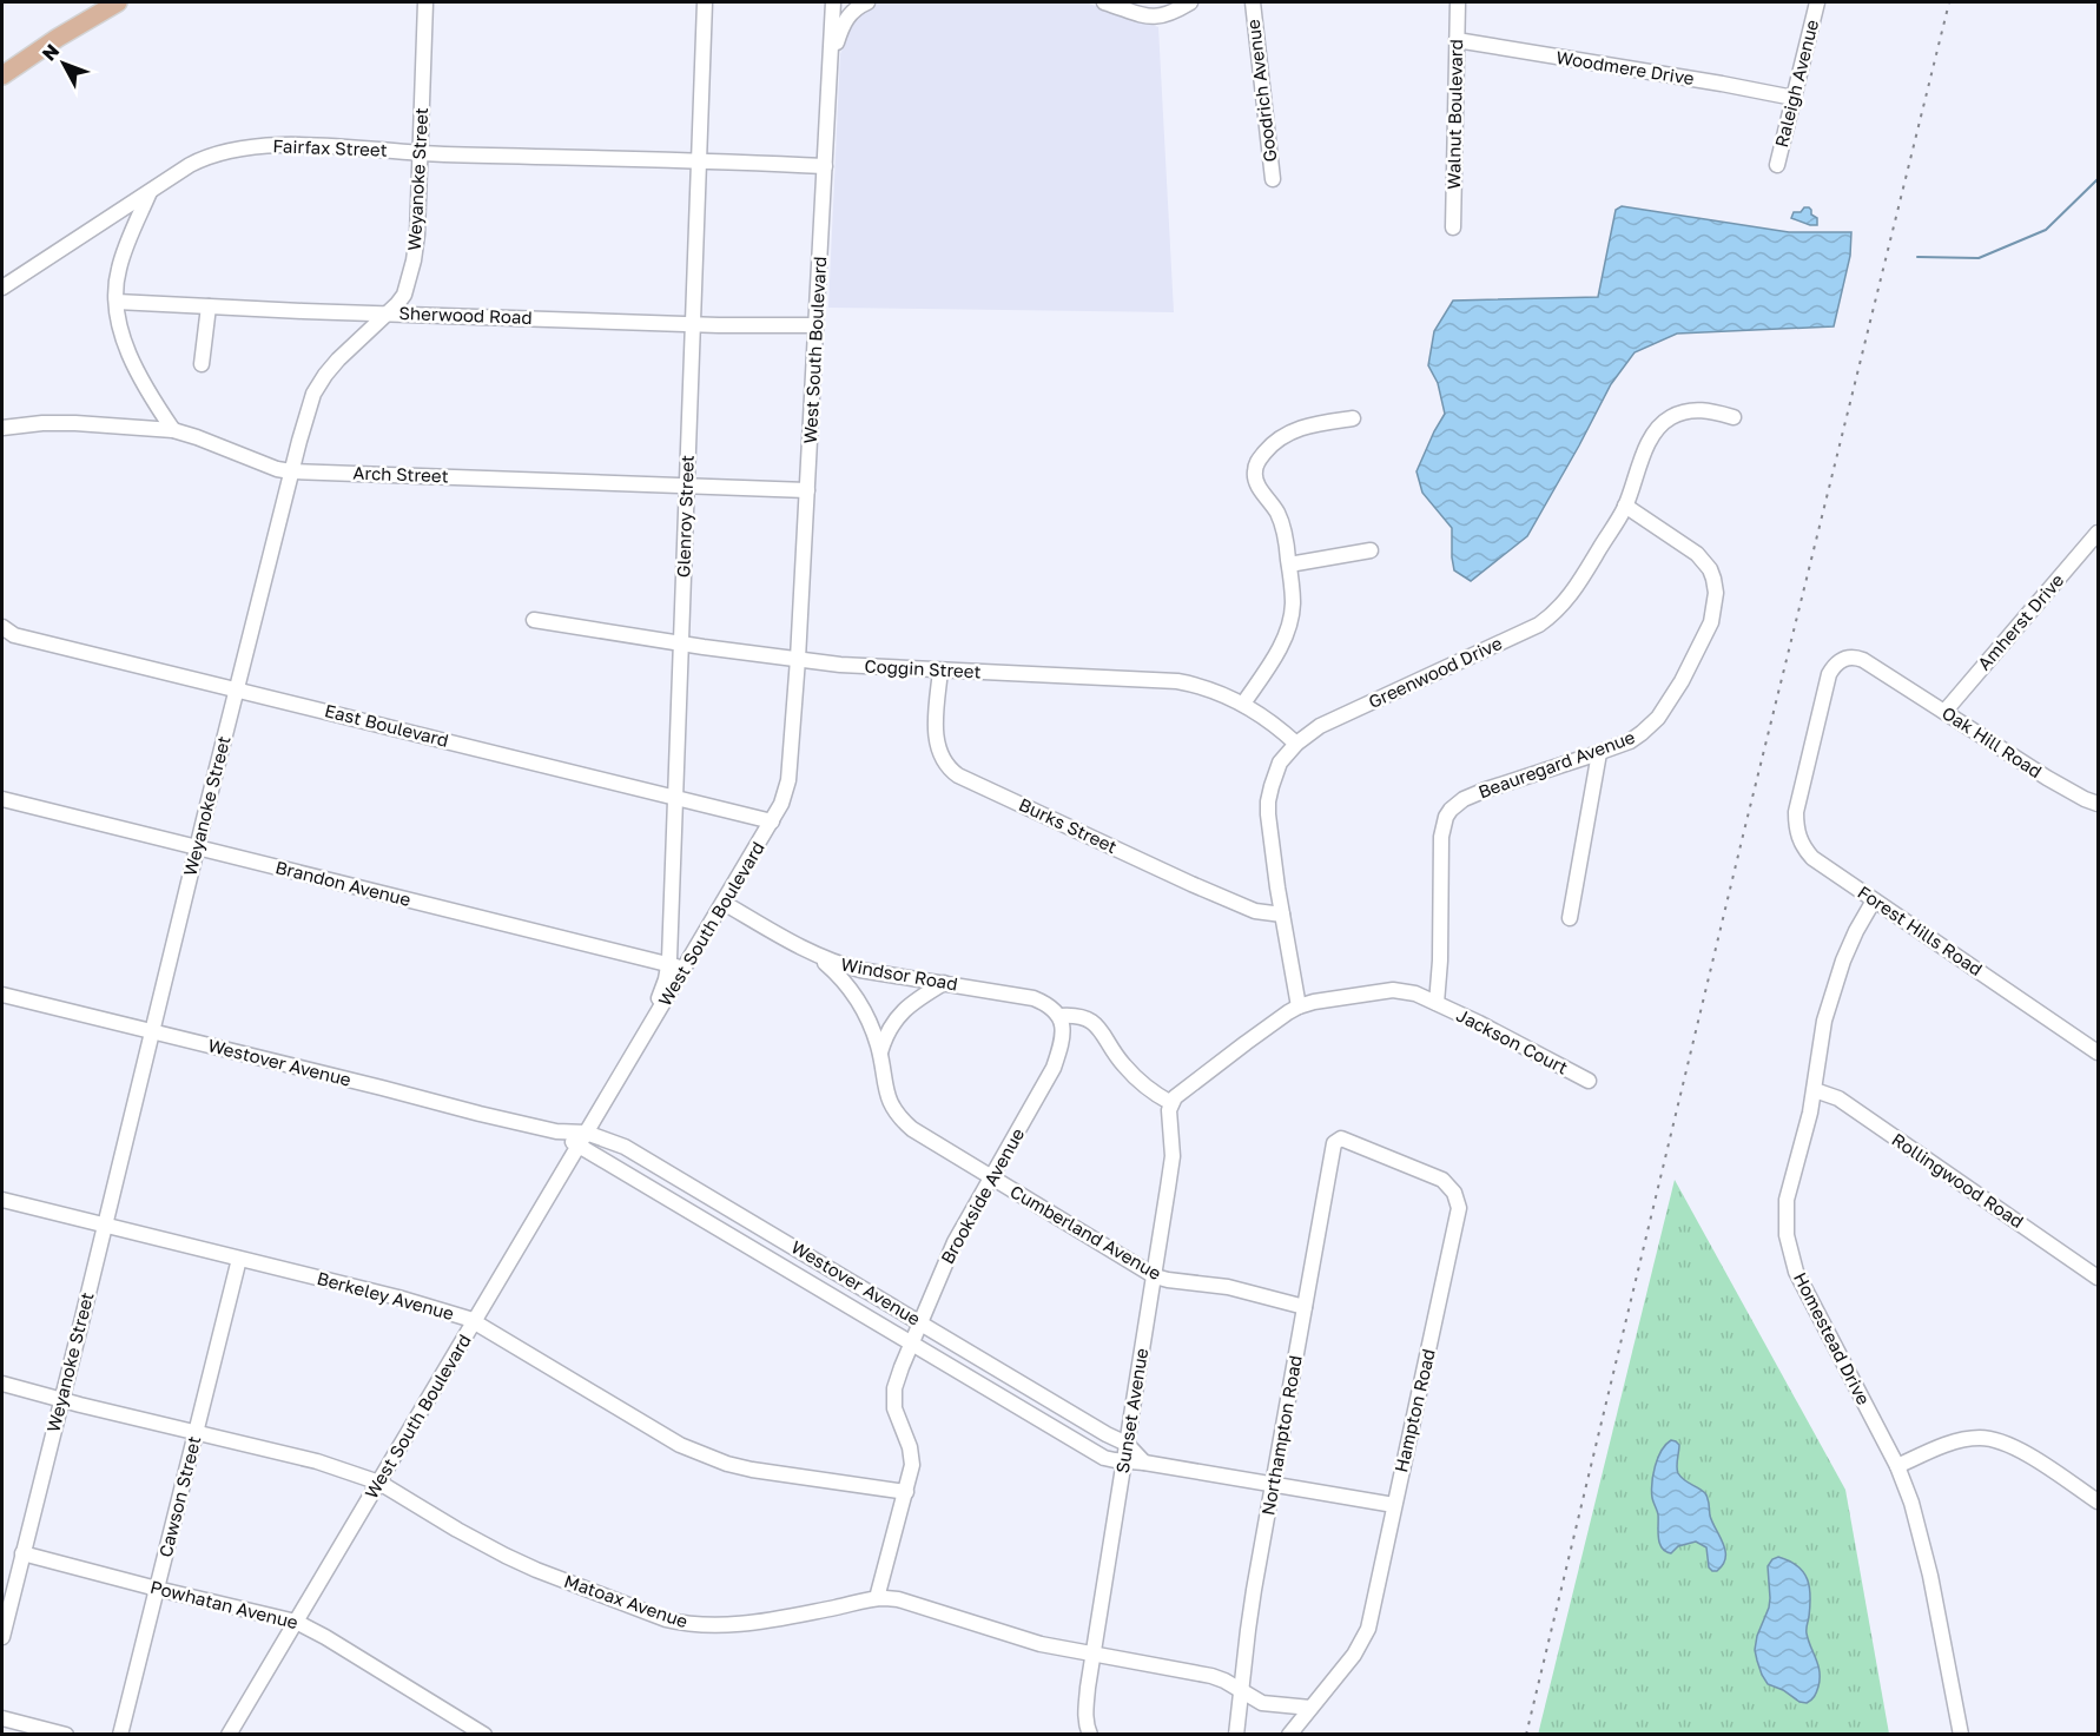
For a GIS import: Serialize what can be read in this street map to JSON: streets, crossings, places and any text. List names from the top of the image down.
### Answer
{
  "streets": {
    "street": [
      "Woodmere Drive",
      "Raleigh Avenue",
      "Goodrich Avenue",
      "Walnut Boulevard",
      "Fairfax Street",
      "Weyanoke Street",
      "Sherwood Road",
      "West South Boulevard",
      "Arch Street",
      "Glenroy Street",
      "Amherst Drive",
      "Coggin Street",
      "Greenwood Drive",
      "East Boulevard",
      "Oak Hill Road",
      "Beauregard Avenue",
      "Burks Street",
      "Brandon Avenue",
      "Forest Hills Road",
      "Windsor Road",
      "Jackson Court",
      "Westover Avenue",
      "Rollingwood Road",
      "Brookside Avenue",
      "Cumberland Avenue",
      "Berkeley Avenue",
      "Homestead Drive",
      "Sunset Avenue",
      "Hampton Road",
      "Northampton Road",
      "Cawson Street",
      "Matoax Avenue",
      "Powhatan Avenue"
    ]
  },
  "crossings": [
    ["Woodmere Drive", "Raleigh Avenue"],
    ["Woodmere Drive", "Walnut Boulevard"],
    ["Fairfax Street", "Weyanoke Street"],
    ["Fairfax Street", "West South Boulevard"],
    ["Fairfax Street", "Glenroy Street"],
    ["Weyanoke Street", "Sherwood Road"],
    ["Weyanoke Street", "Arch Street"],
    ["Weyanoke Street", "East Boulevard"],
    ["Weyanoke Street", "Brandon Avenue"],
    ["Weyanoke Street", "Westover Avenue"],
    ["Weyanoke Street", "Berkeley Avenue"],
    ["Weyanoke Street", "Matoax Avenue"],
    ["Weyanoke Street", "Powhatan Avenue"],
    ["Sherwood Road", "West South Boulevard"],
    ["Sherwood Road", "Glenroy Street"],
    ["West South Boulevard", "Arch Street"],
    ["West South Boulevard", "Glenroy Street"],
    ["West South Boulevard", "Coggin Street"],
    ["West South Boulevard", "East Boulevard"],
    ["West South Boulevard", "Brandon Avenue"],
    ["West South Boulevard", "Windsor Road"],
    ["West South Boulevard", "Westover Avenue"],
    ["West South Boulevard", "Berkeley Avenue"],
    ["West South Boulevard", "Matoax Avenue"],
    ["West South Boulevard", "Powhatan Avenue"],
    ["Arch Street", "Glenroy Street"],
    ["Glenroy Street", "Coggin Street"],
    ["Glenroy Street", "East Boulevard"],
    ["Glenroy Street", "Brandon Avenue"],
    ["Amherst Drive", "Oak Hill Road"],
    ["Coggin Street", "Greenwood Drive"],
    ["Coggin Street", "Burks Street"],
    ["Greenwood Drive", "Beauregard Avenue"],
    ["Greenwood Drive", "Burks Street"],
    ["Oak Hill Road", "Forest Hills Road"],
    ["Beauregard Avenue", "Jackson Court"],
    ["Forest Hills Road", "Homestead Drive"],
    ["Windsor Road", "Brookside Avenue"],
    ["Windsor Road", "Cumberland Avenue"],
    ["Westover Avenue", "Brookside Avenue"],
    ["Westover Avenue", "Sunset Avenue"],
    ["Westover Avenue", "Hampton Road"],
    ["Westover Avenue", "Northampton Road"],
    ["Rollingwood Road", "Homestead Drive"],
    ["Brookside Avenue", "Cumberland Avenue"],
    ["Brookside Avenue", "Berkeley Avenue"],
    ["Brookside Avenue", "Matoax Avenue"],
    ["Cumberland Avenue", "Sunset Avenue"],
    ["Cumberland Avenue", "Northampton Road"],
    ["Berkeley Avenue", "Cawson Street"],
    ["Sunset Avenue", "Matoax Avenue"],
    ["Hampton Road", "Northampton Road"],
    ["Hampton Road", "Matoax Avenue"],
    ["Northampton Road", "Matoax Avenue"],
    ["Cawson Street", "Matoax Avenue"],
    ["Cawson Street", "Powhatan Avenue"]
  ],
  "north": "top left"
}
